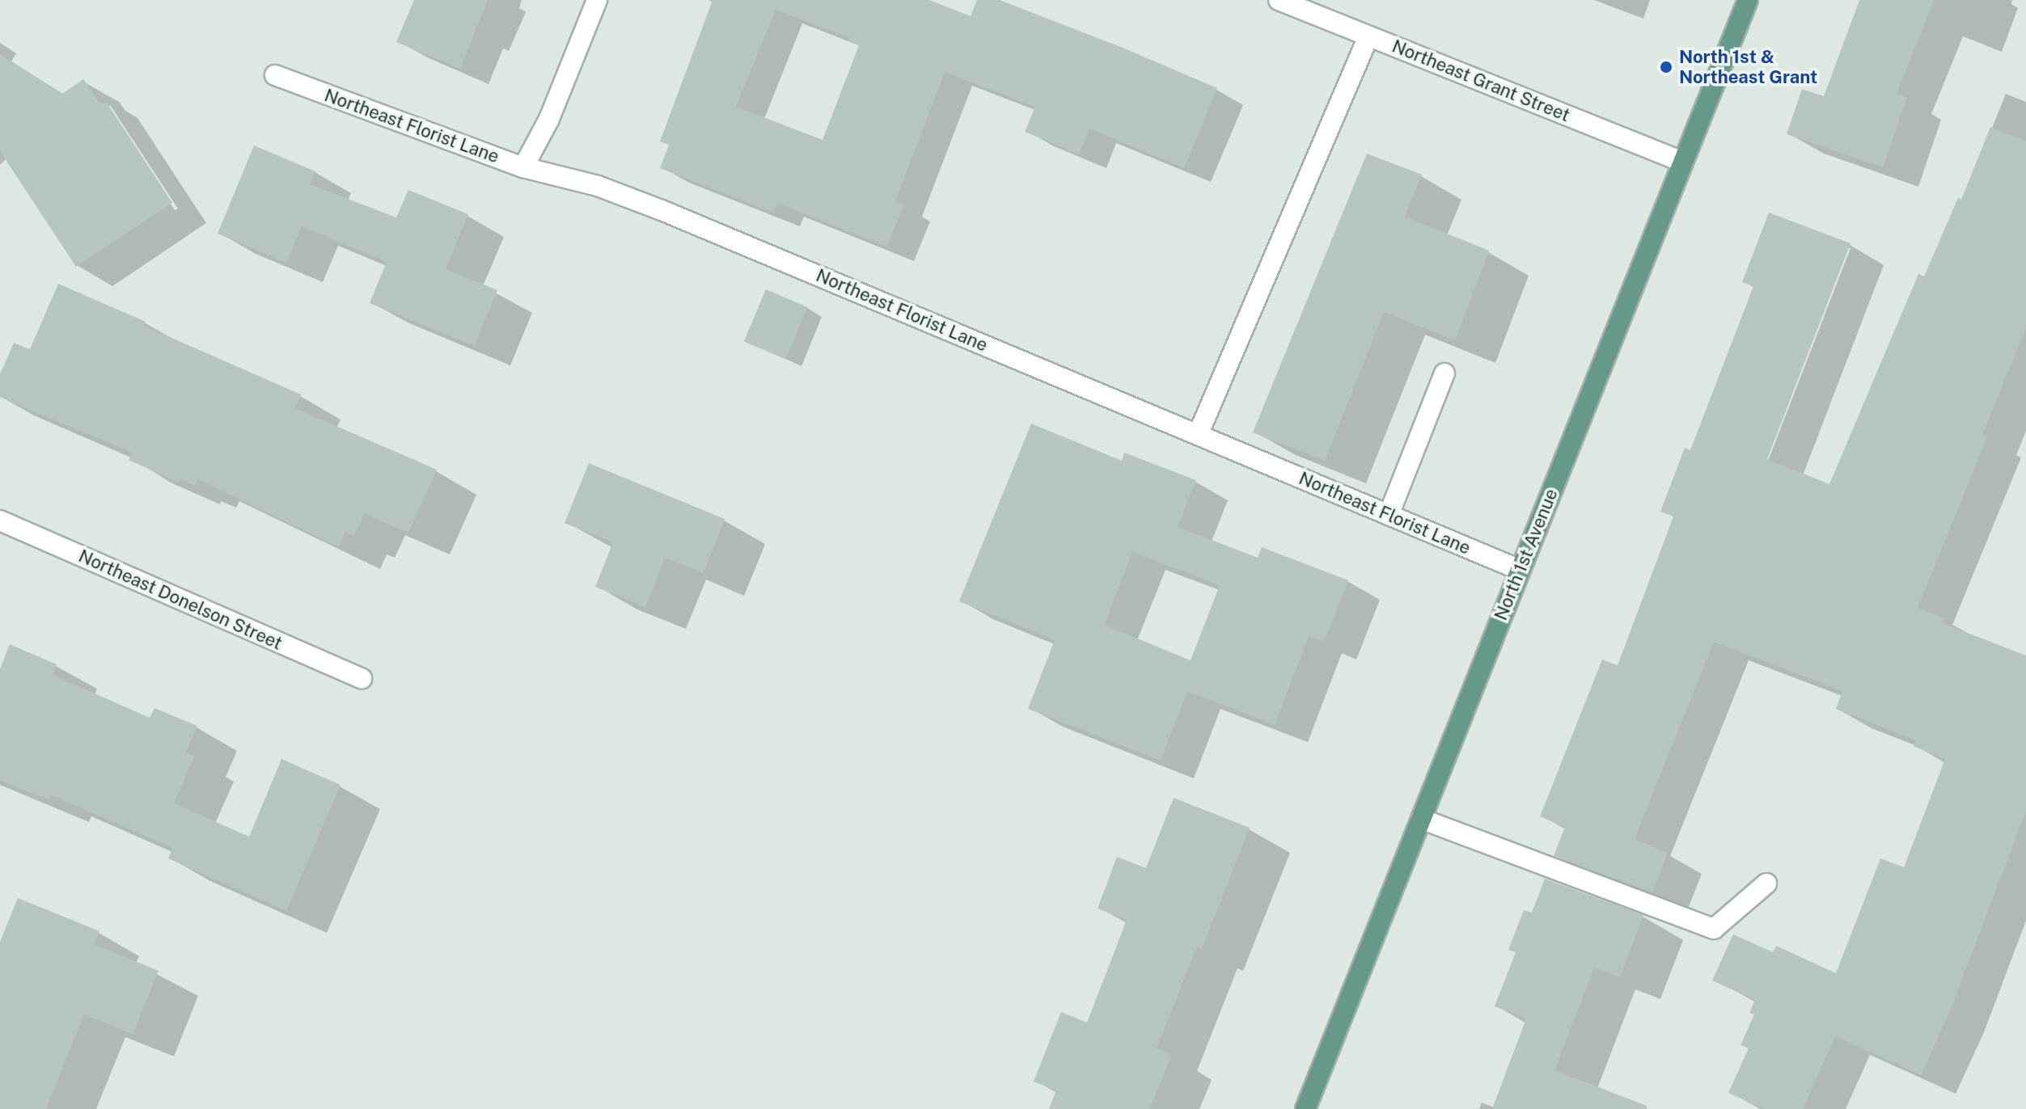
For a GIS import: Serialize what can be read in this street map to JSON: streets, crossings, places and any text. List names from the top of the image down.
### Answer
{
  "streets": {
    "main road": ["North 1st Avenue"],
    "street": ["Northeast Grant Street", "Northeast Florist Lane", "Northeast Donelson Street"]
  },
  "crossings": [
    ["Northeast Grant Street", "North 1st Avenue"],
    ["Northeast Florist Lane", "North 1st Avenue"]
  ],
  "places": ["North 1st & Northeast Grant"]
}
